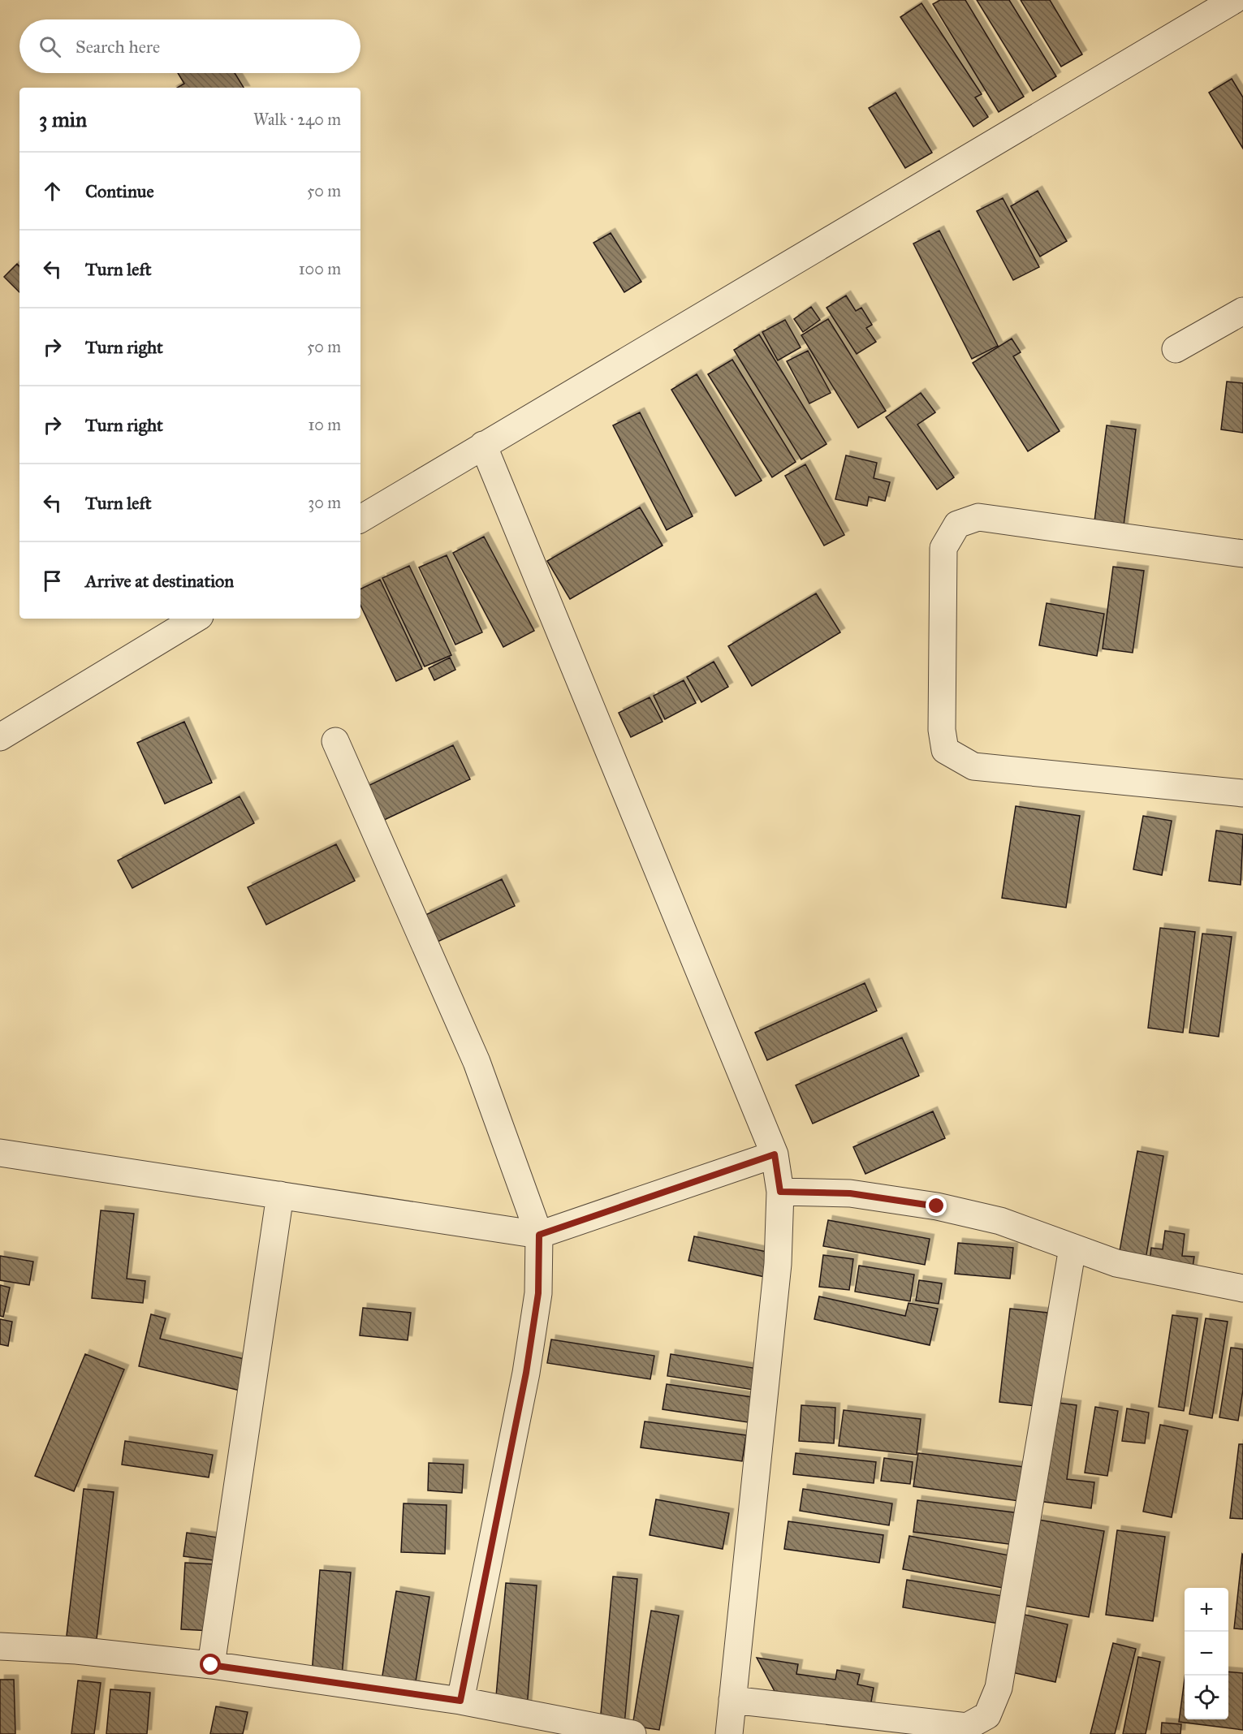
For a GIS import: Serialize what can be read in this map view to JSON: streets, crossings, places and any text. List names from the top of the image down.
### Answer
{
  "page": {
    "search": "Search here",
    "heading": ["3 min", "Walk · 240 m"],
    "list": [
      ["Continue", "50 m"],
      ["Turn left", "100 m"],
      ["Turn right", "50 m"],
      ["Turn right", "10 m"],
      ["Turn left", "30 m"],
      "Arrive at destination"
    ],
    "map_buttons": ["+", "−"]
  }
}
